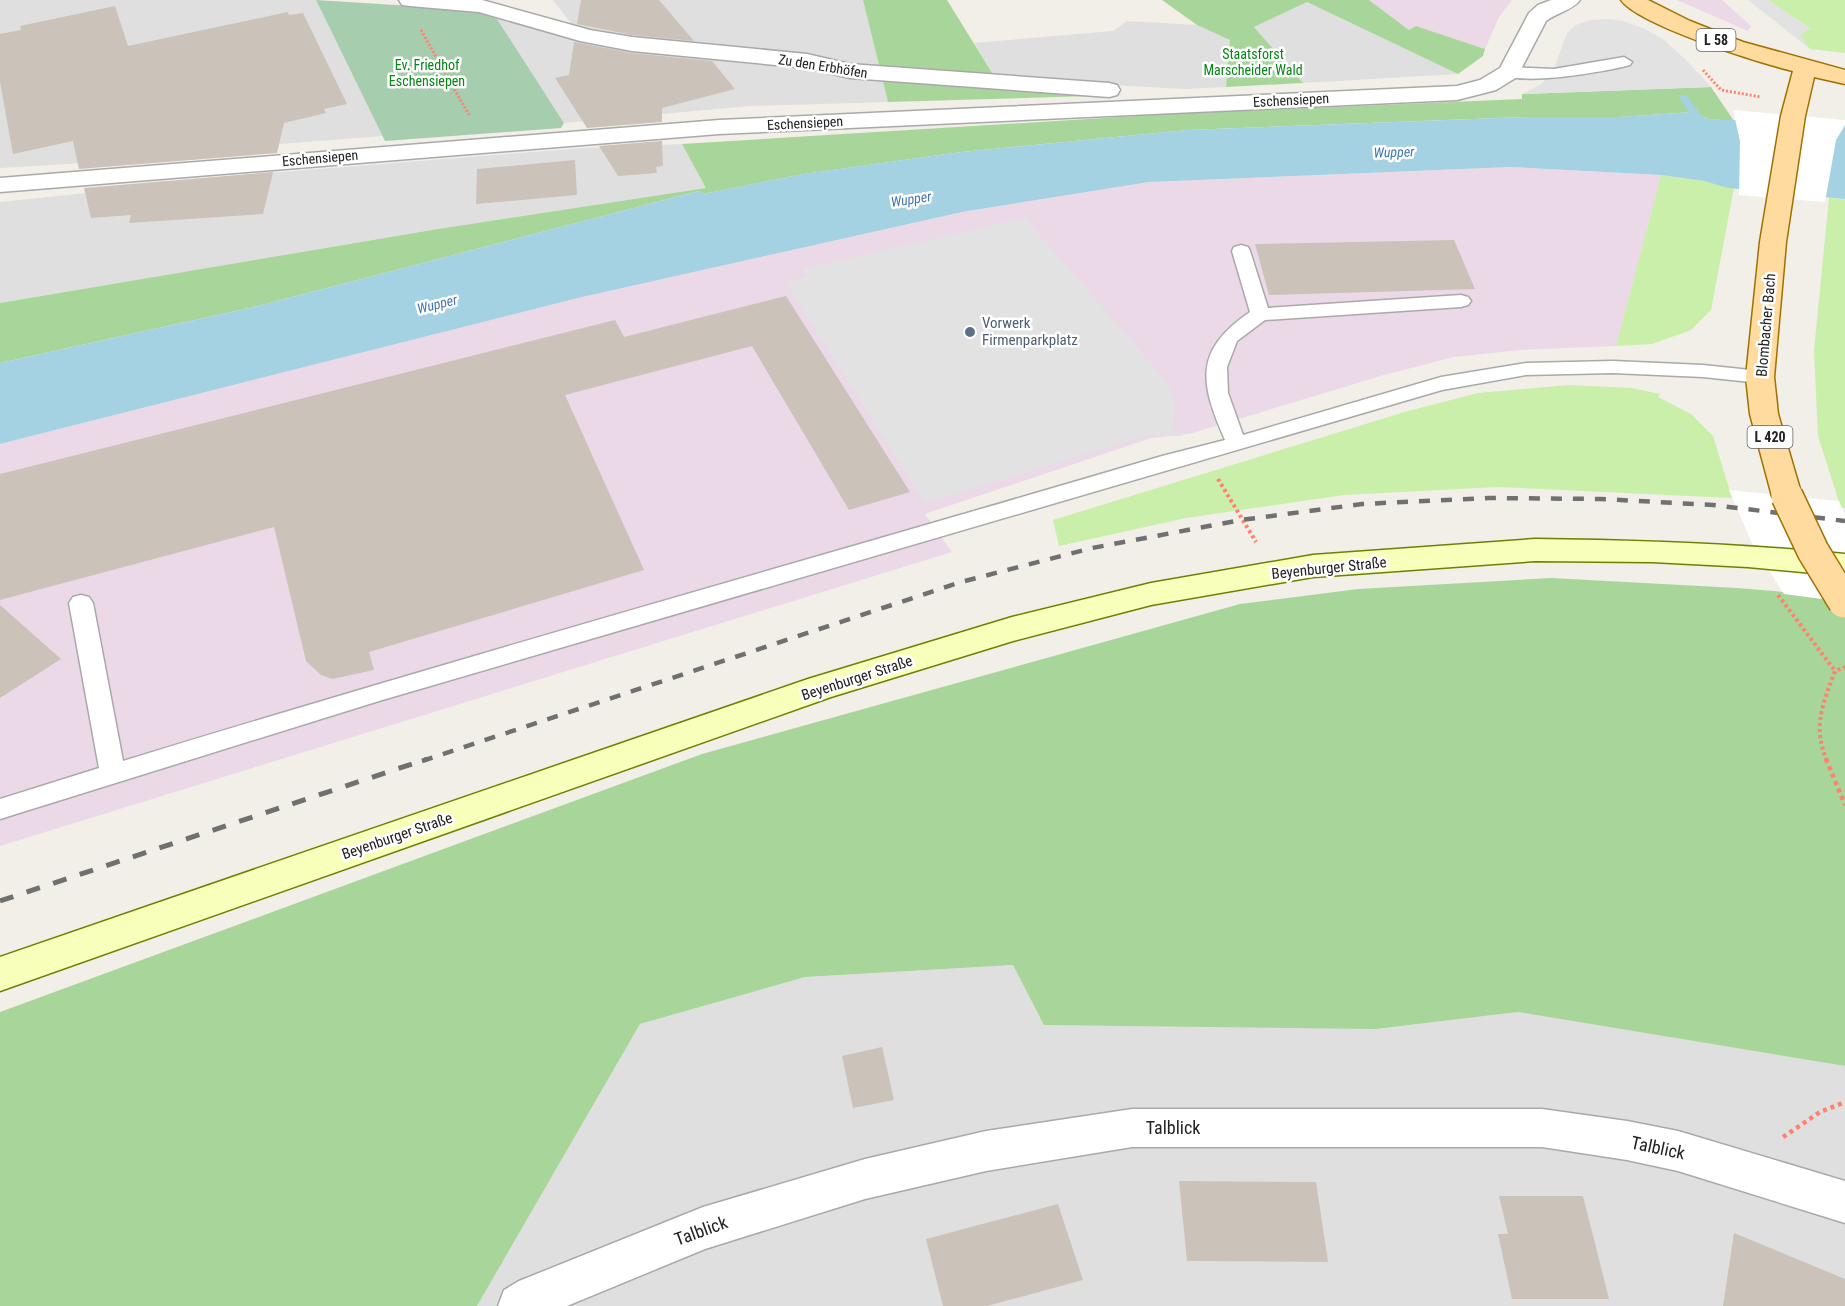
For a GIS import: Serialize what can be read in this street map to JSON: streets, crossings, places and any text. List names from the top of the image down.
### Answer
{
  "streets": {
    "main road": [
      "L 58",
      "Blombacher Bach",
      "L 420",
      "Beyenburger Straße"
    ],
    "street": ["Zu den Erbhöfen", "Eschensiepen", "Talblick"]
  },
  "crossings": [
    ["L 58", "Blombacher Bach"],
    ["Zu den Erbhöfen", "Eschensiepen"]
  ],
  "water": ["Wupper"],
  "parks": ["Staatsforst Marscheider Wald", "Ev. Friedhof Eschensiepen"],
  "places": ["Vorwerk Firmenparkplatz"]
}
